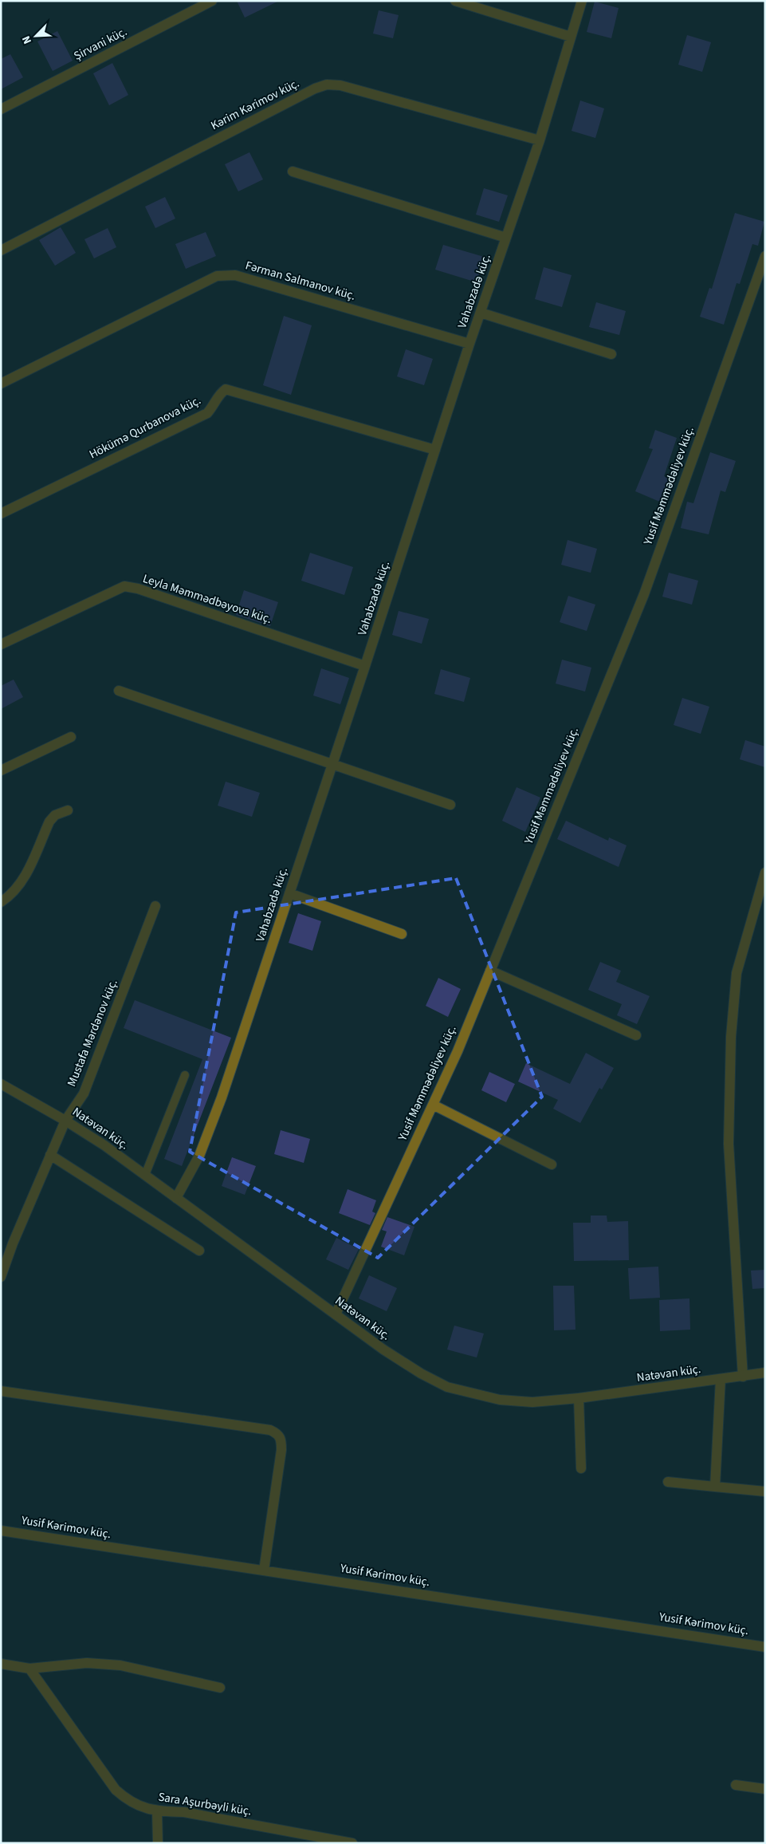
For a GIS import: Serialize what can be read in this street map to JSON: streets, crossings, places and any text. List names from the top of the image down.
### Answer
{
  "streets": {
    "street": [
      "Şirvani küç.",
      "Kərim Kərimov küç.",
      "Fərman Salmanov küç.",
      "Vahabzadə küç.",
      "Hökümə Qurbanova küç.",
      "Yusif Məmmədəliyev küç.",
      "Leyla Məmmədbəyova küç.",
      "Mustafa Mərdənov küç.",
      "Natəvan küç.",
      "Yusif Kərimov küç.",
      "Sara Aşurbəyli küç."
    ]
  },
  "crossings": [
    ["Kərim Kərimov küç.", "Vahabzadə küç."],
    ["Fərman Salmanov küç.", "Vahabzadə küç."],
    ["Vahabzadə küç.", "Hökümə Qurbanova küç."],
    ["Vahabzadə küç.", "Leyla Məmmədbəyova küç."],
    ["Vahabzadə küç.", "Natəvan küç."],
    ["Yusif Məmmədəliyev küç.", "Natəvan küç."],
    ["Mustafa Mərdənov küç.", "Natəvan küç."]
  ],
  "north": "bottom left"
}
